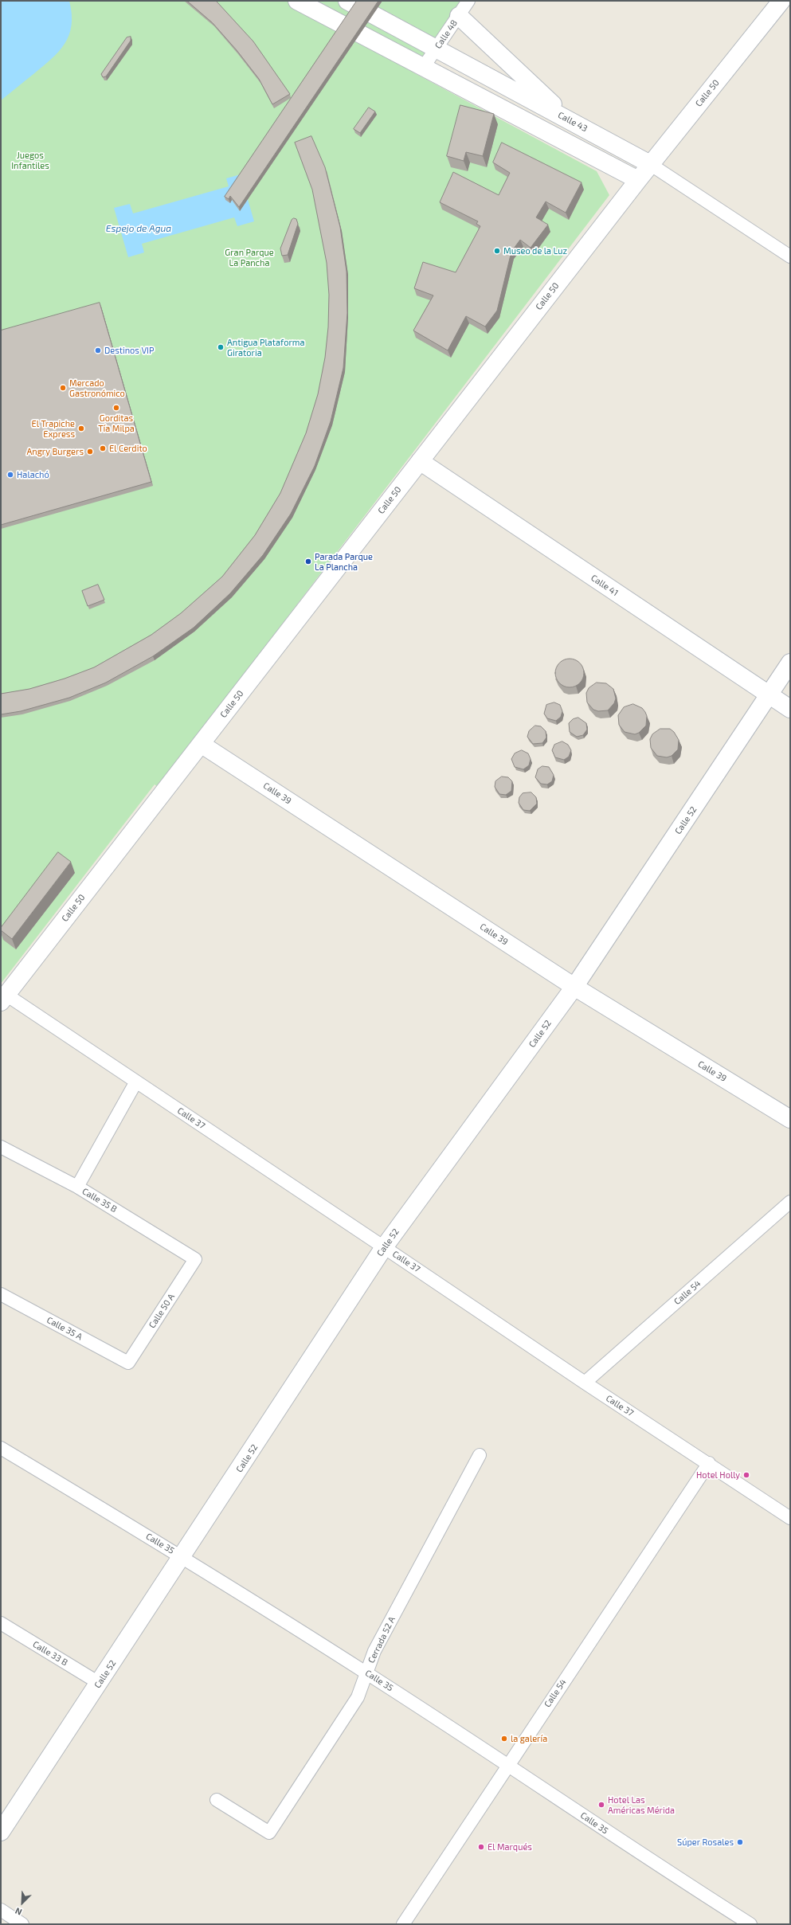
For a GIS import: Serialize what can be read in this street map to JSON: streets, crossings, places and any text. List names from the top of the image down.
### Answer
{
  "streets": {
    "main road": [
      "Calle 50",
      "Calle 43",
      "Calle 41",
      "Calle 39",
      "Calle 52"
    ],
    "street": [
      "Calle 48",
      "Calle 37",
      "Calle 35 B",
      "Calle 54",
      "Calle 50 A",
      "Calle 35 A",
      "Calle 35",
      "Cerrada 52 A",
      "Calle 33 B"
    ]
  },
  "crossings": [
    ["Calle 48", "Calle 43"],
    ["Calle 50", "Calle 43"],
    ["Calle 50", "Calle 41"],
    ["Calle 50", "Calle 39"],
    ["Calle 50", "Calle 37"],
    ["Calle 41", "Calle 52"],
    ["Calle 39", "Calle 52"],
    ["Calle 52", "Calle 37"],
    ["Calle 52", "Calle 35"],
    ["Calle 52", "Calle 33 B"],
    ["Calle 37", "Calle 54"],
    ["Calle 35 B", "Calle 50 A"],
    ["Calle 54", "Calle 35"],
    ["Calle 50 A", "Calle 35 A"],
    ["Calle 35", "Cerrada 52 A"]
  ],
  "water": ["Espejo de Agua"],
  "parks": ["Juegos Infantiles", "Gran Parque La Pancha"],
  "places": [
    "Museo de la Luz",
    "Antigua Plataforma Giratoria",
    "Destinos VIP",
    "Mercado Gastronómico",
    "Gorditas Tía Milpa",
    "El Trapiche Express",
    "El Cerdito",
    "Angry Burgers",
    "Halachó",
    "Parada Parque La Plancha",
    "Hotel Holly",
    "la galería",
    "Hotel Las Américas Mérida",
    "Súper Rosales",
    "El Marqués"
  ],
  "north": "bottom left"
}
